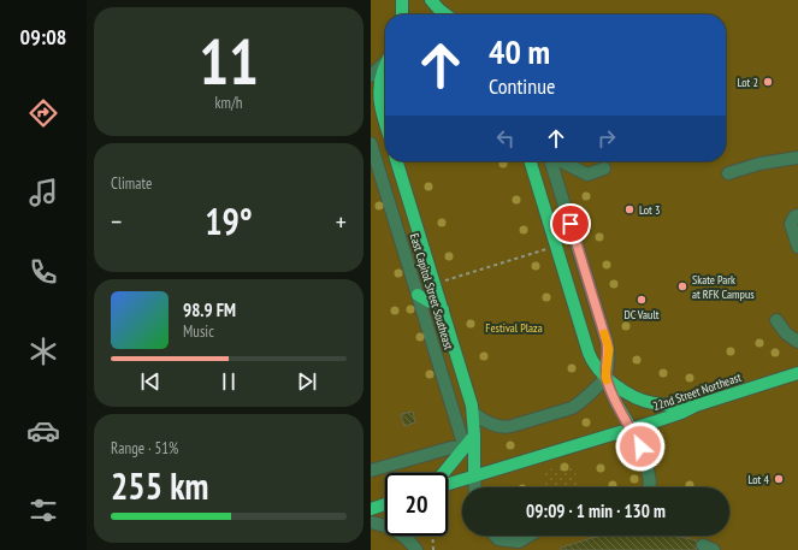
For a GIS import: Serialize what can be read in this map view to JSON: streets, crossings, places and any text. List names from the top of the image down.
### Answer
{
  "streets": {
    "main road": ["East Capitol Street Southeast", "22nd Street Northeast"]
  },
  "crossings": [
    ["East Capitol Street Southeast", "22nd Street Northeast"]
  ],
  "parks": ["Festival Plaza"],
  "places": [
    "Lot 2",
    "Lot 3",
    "Skate Park at RFK Campus",
    "DC Vault",
    "Lot 4"
  ],
  "page": {
    "tabs": "09:08",
    "tile": [
      ["11", "km/h"],
      "Climate",
      ["Range · 51%", "255 km"]
    ],
    "turn": ["40 m", "Continue"],
    "heat": ["−", "19°", "+"],
    "song": ["98.9 FM", "Music"],
    "limit": "20",
    "trip": "09:09 · 1 min · 130 m"
  }
}
